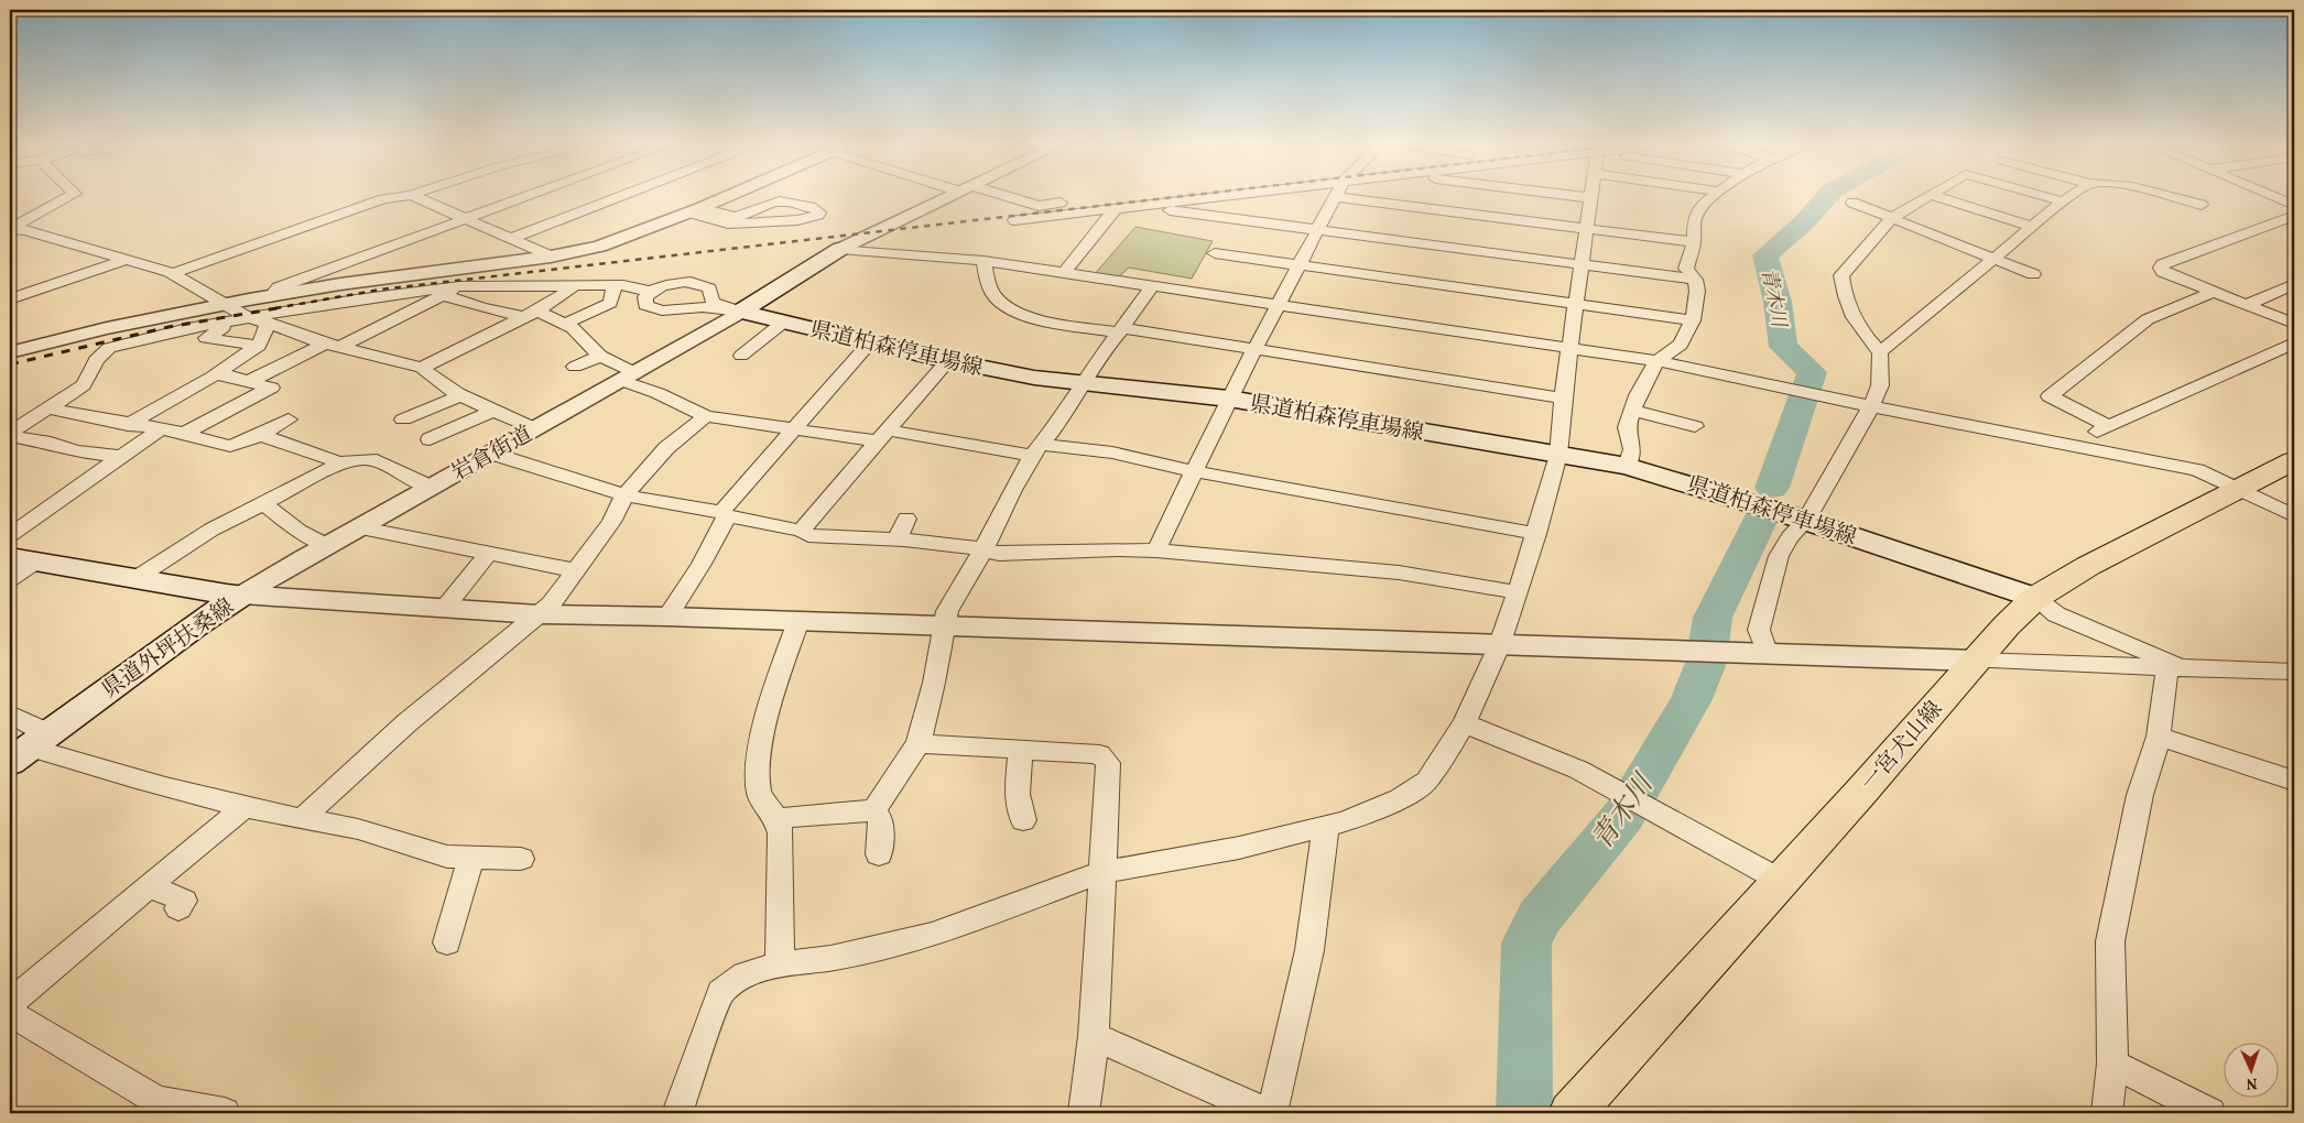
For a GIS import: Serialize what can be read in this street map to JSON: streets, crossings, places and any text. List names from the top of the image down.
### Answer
{
  "streets": {
    "main road": ["県道柏森停車場線", "県道外坪扶桑線", "一宮犬山線"],
    "street": ["岩倉街道"]
  },
  "crossings": [
    ["県道柏森停車場線", "岩倉街道"],
    ["県道柏森停車場線", "一宮犬山線"],
    ["岩倉街道", "県道外坪扶桑線"]
  ],
  "water": ["青木川"],
  "north": "bottom"
}
